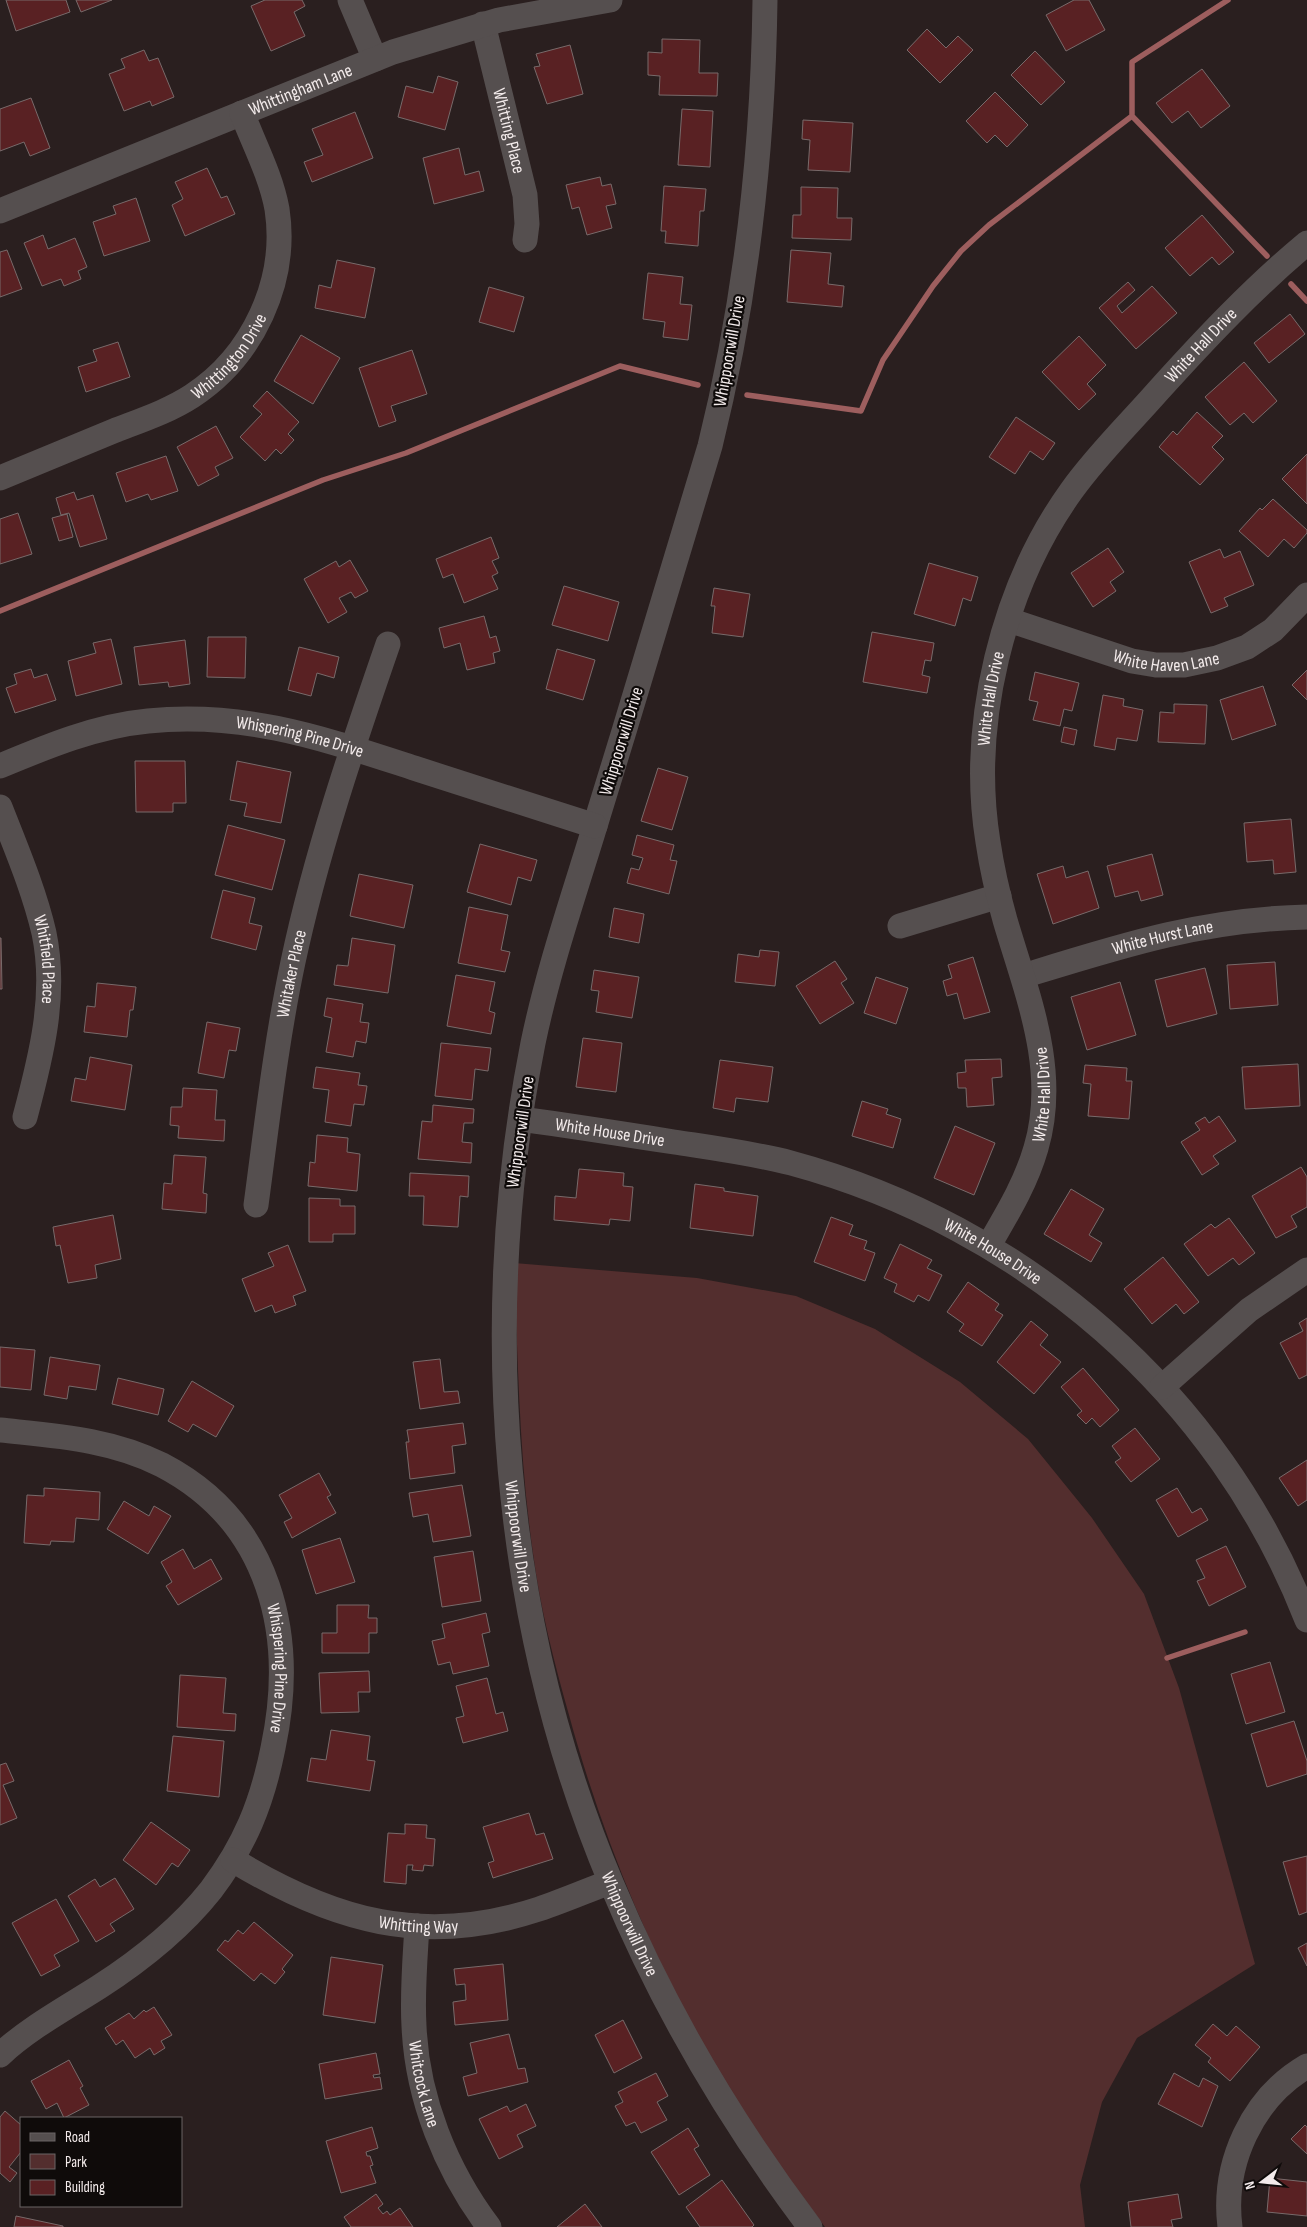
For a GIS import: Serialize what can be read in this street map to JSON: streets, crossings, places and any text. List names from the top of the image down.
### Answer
{
  "streets": {
    "street": [
      "Whittingham Lane",
      "Whitting Place",
      "White Hall Drive",
      "Whippoorwill Drive",
      "Whittington Drive",
      "White Haven Lane",
      "Whispering Pine Drive",
      "White Hurst Lane",
      "Whitfield Place",
      "Whitaker Place",
      "White House Drive",
      "Whitting Way",
      "Whitcock Lane"
    ]
  },
  "crossings": [
    ["Whittingham Lane", "Whitting Place"],
    ["Whittingham Lane", "Whittington Drive"],
    ["White Hall Drive", "White Haven Lane"],
    ["White Hall Drive", "White Hurst Lane"],
    ["White Hall Drive", "White House Drive"],
    ["Whippoorwill Drive", "Whispering Pine Drive"],
    ["Whippoorwill Drive", "White House Drive"],
    ["Whippoorwill Drive", "Whitting Way"],
    ["Whispering Pine Drive", "Whitaker Place"],
    ["Whispering Pine Drive", "Whitting Way"],
    ["Whitting Way", "Whitcock Lane"]
  ],
  "legend": ["Road", "Park", "Building"],
  "north": "left"
}
